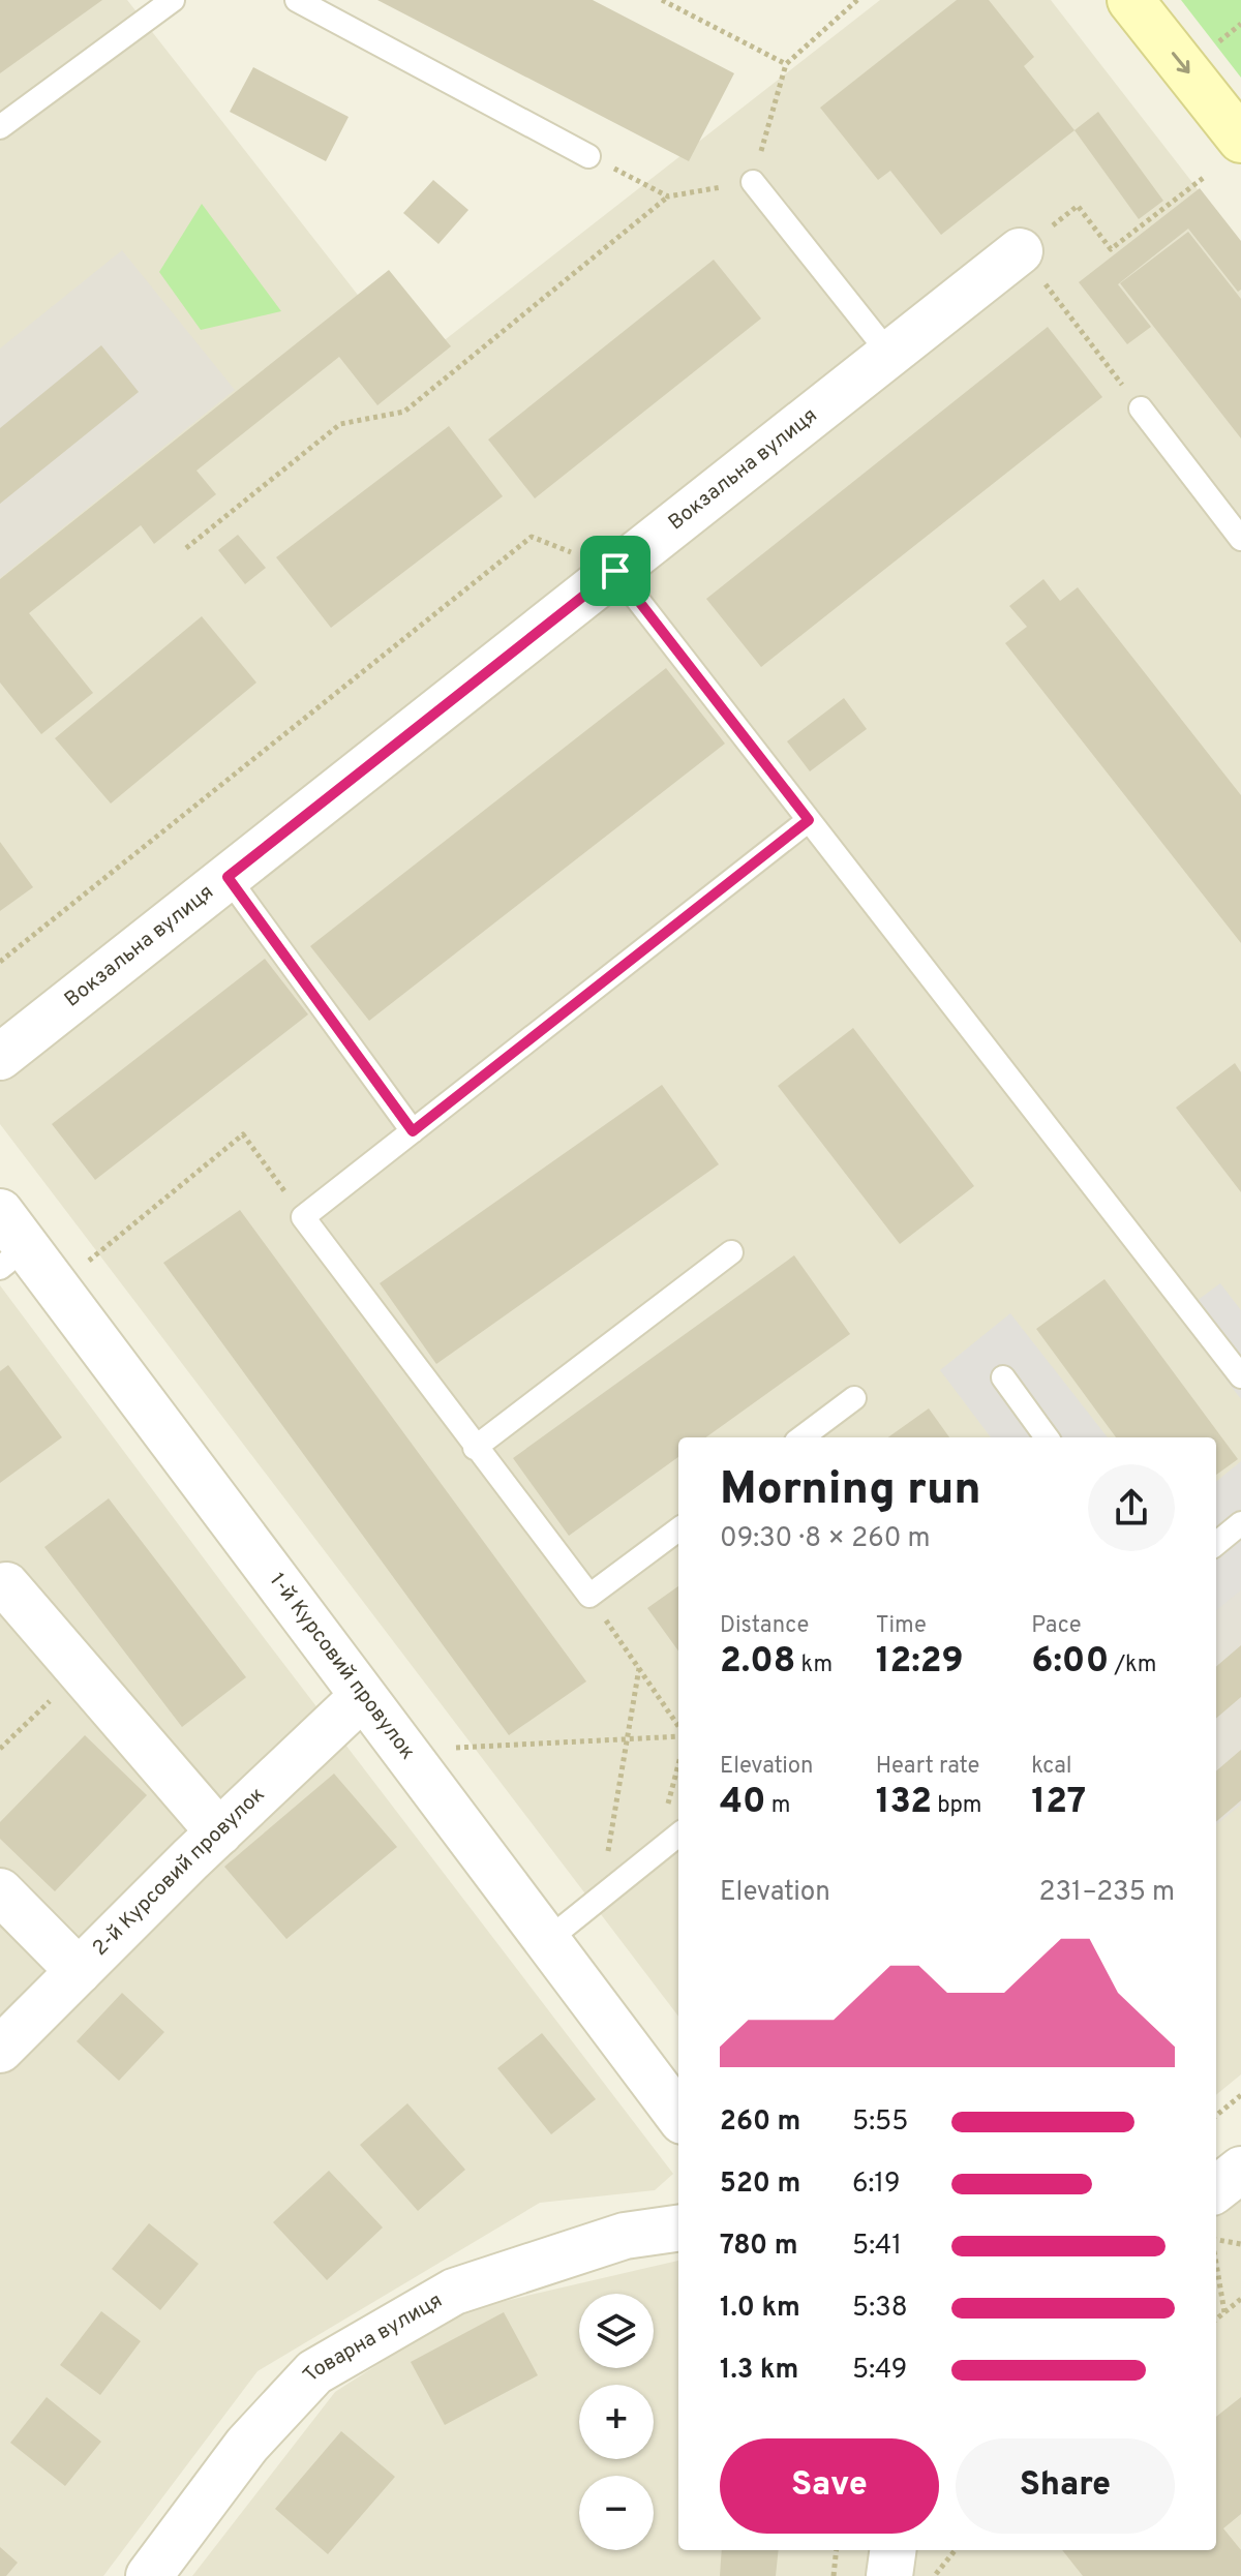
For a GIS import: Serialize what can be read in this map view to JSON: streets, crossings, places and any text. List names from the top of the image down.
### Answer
{
  "streets": {
    "street": [
      "Вокзальна вулиця",
      "1-й Курсовий провулок",
      "2-й Курсовий провулок",
      "Товарна вулиця"
    ]
  },
  "crossings": [
    ["1-й Курсовий провулок", "2-й Курсовий провулок"]
  ],
  "page": {
    "heading": ["Morning run", "09:30 · 8 × 260 m"],
    "stats": [
      ["Distance", "2.08 km"],
      ["Time", "12:29"],
      ["Pace", "6:00 /km"],
      ["Elevation", "40 m"],
      ["Heart rate", "132 bpm"],
      ["kcal", "127"]
    ],
    "chart": ["Elevation", "231–235 m"],
    "list": [
      {
        "name": "260 m",
        "note": "5:55"
      },
      {
        "name": "520 m",
        "note": "6:19"
      },
      {
        "name": "780 m",
        "note": "5:41"
      },
      {
        "name": "1.0 km",
        "note": "5:38"
      },
      {
        "name": "1.3 km",
        "note": "5:49"
      }
    ],
    "map_buttons": ["+", "−"],
    "buttons": ["Save", "Share"]
  }
}
